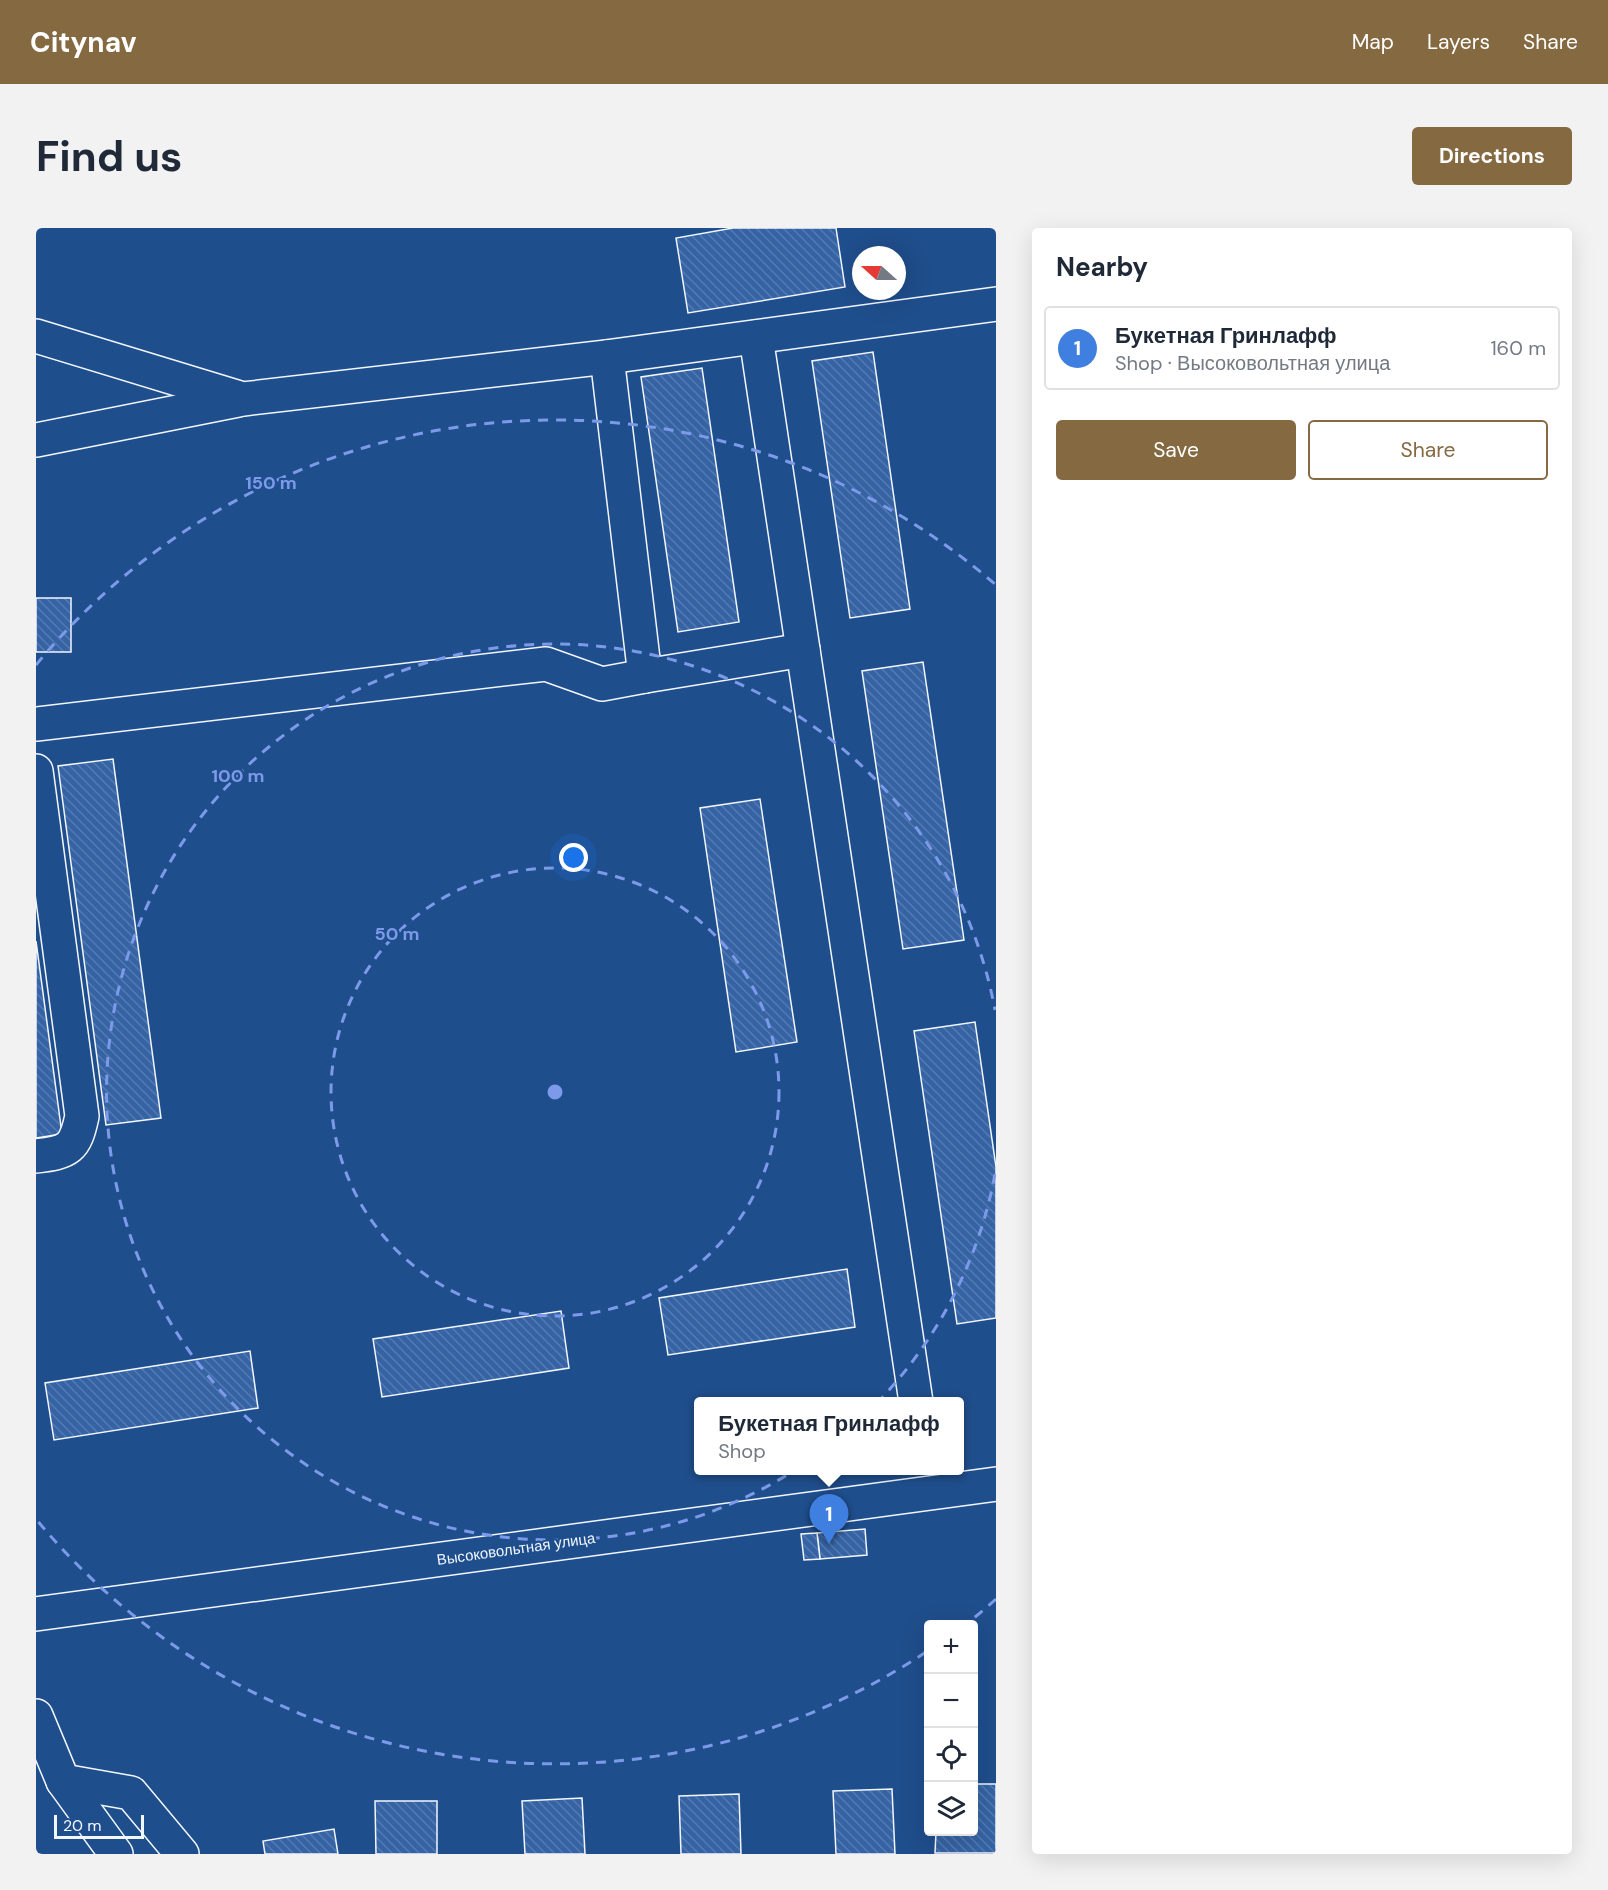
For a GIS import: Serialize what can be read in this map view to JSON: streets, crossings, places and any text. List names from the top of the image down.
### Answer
{
  "streets": {
    "street": ["Высоковольтная улица"]
  },
  "scale_bar": "20 m",
  "north": "left",
  "page": {
    "header": "Citynav",
    "nav": ["Map", "Layers", "Share"],
    "buttons": [
      "Directions",
      ["Save", "Share"]
    ],
    "title": "Find us",
    "heading": "Nearby",
    "list": [
      {
        "mark": "1",
        "name": "Букетная Гринлафф",
        "note": "Shop · Высоковольтная улица",
        "value": "160 m"
      }
    ],
    "popup": ["Букетная Гринлафф", "Shop"],
    "pins": "1",
    "map_buttons": ["+", "−"],
    "scale": "20 m"
  },
  "rings": ["150 m", "100 m", "50 m"]
}
